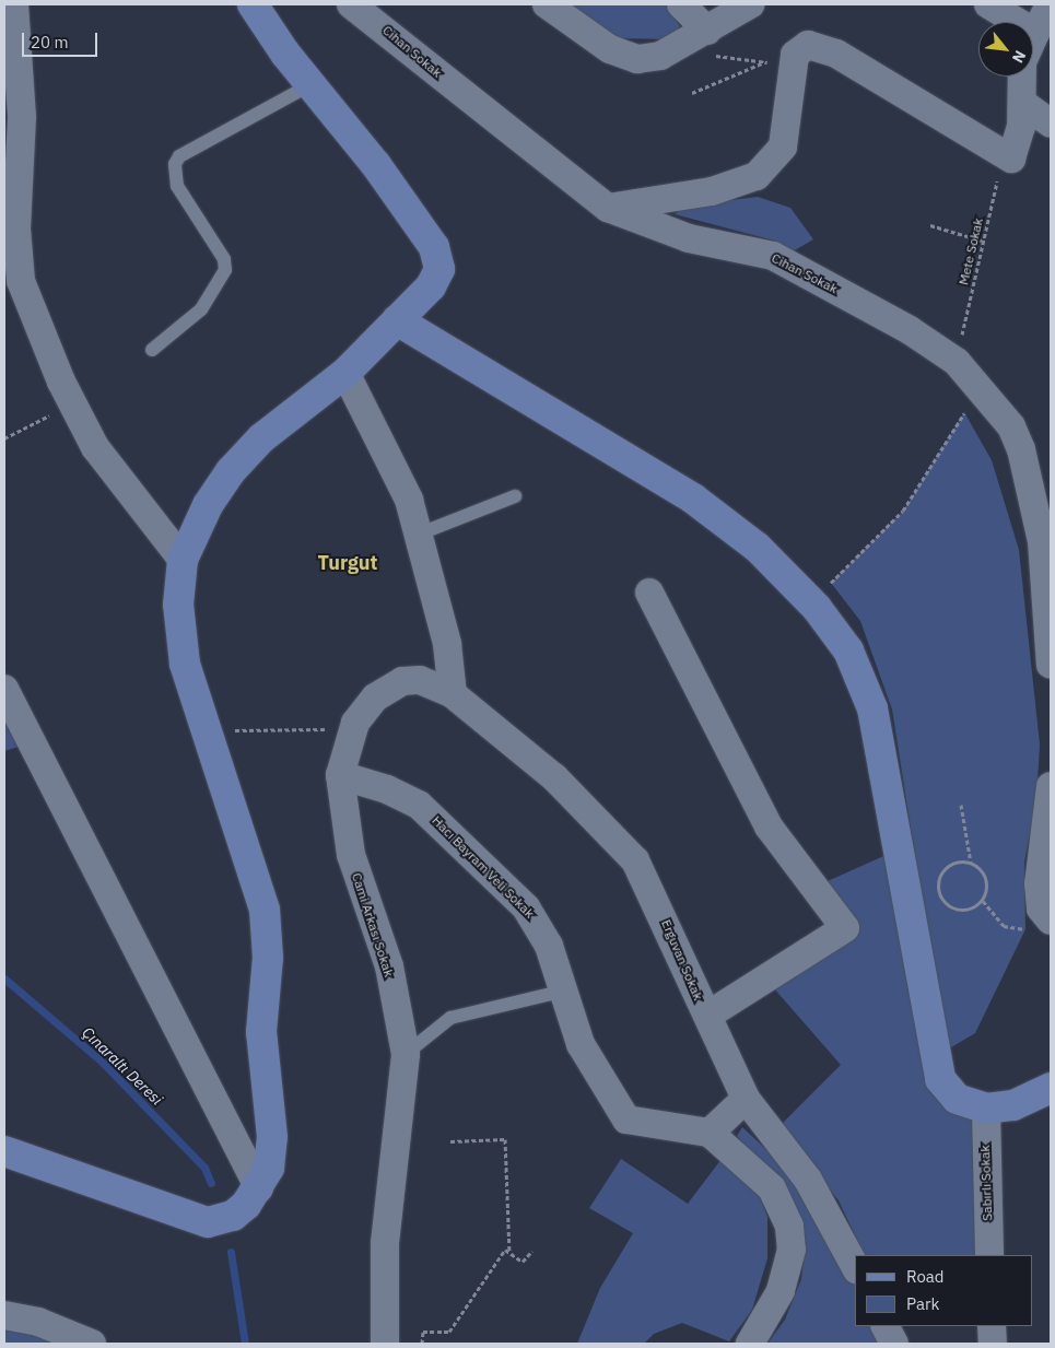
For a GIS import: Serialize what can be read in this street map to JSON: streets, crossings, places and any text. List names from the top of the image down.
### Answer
{
  "streets": {
    "street": [
      "Cihan Sokak",
      "Hacı Bayram Veli Sokak",
      "Cami Arkası Sokak",
      "Erguvan Sokak",
      "Sabırlı Sokak"
    ],
    "path": ["Mete Sokak"]
  },
  "crossings": [
    ["Cihan Sokak", "Mete Sokak"],
    ["Hacı Bayram Veli Sokak", "Cami Arkası Sokak"],
    ["Cami Arkası Sokak", "Erguvan Sokak"]
  ],
  "districts": ["Turgut"],
  "water": ["Çınaraltı Deresi"],
  "legend": ["Road", "Park"],
  "scale_bar": "20 m",
  "north": "bottom right"
}
